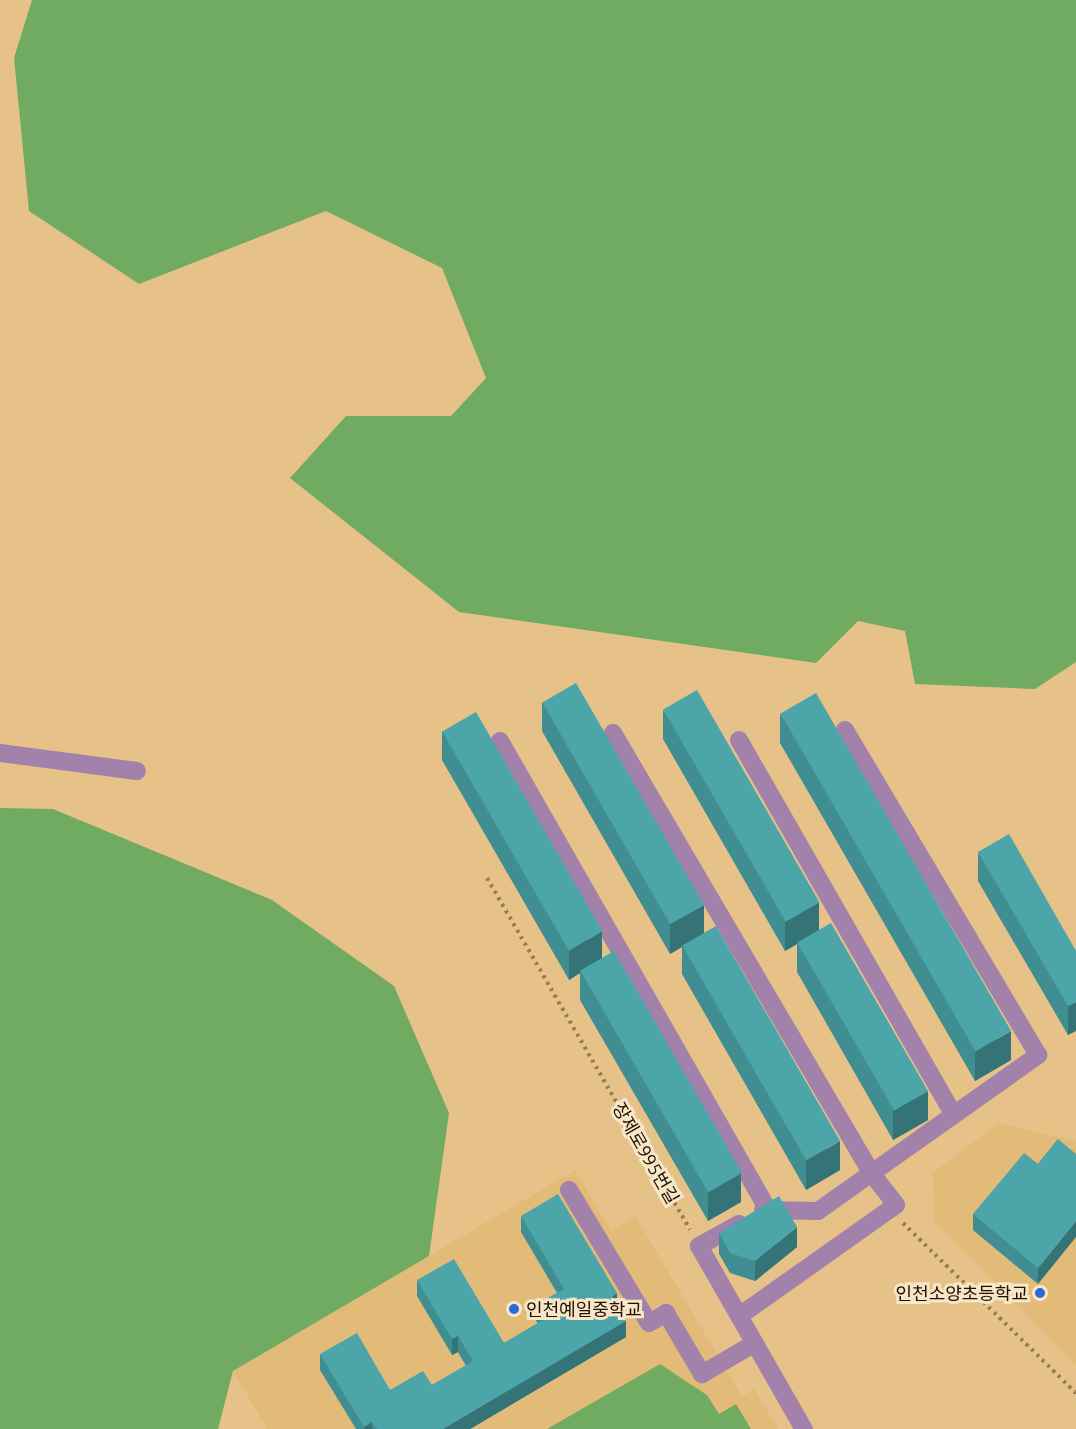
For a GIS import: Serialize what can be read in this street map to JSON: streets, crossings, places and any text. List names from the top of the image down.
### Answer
{
  "streets": {
    "path": ["장제로995번길"]
  },
  "places": ["인천소양초등학교", "인천예일중학교"]
}
